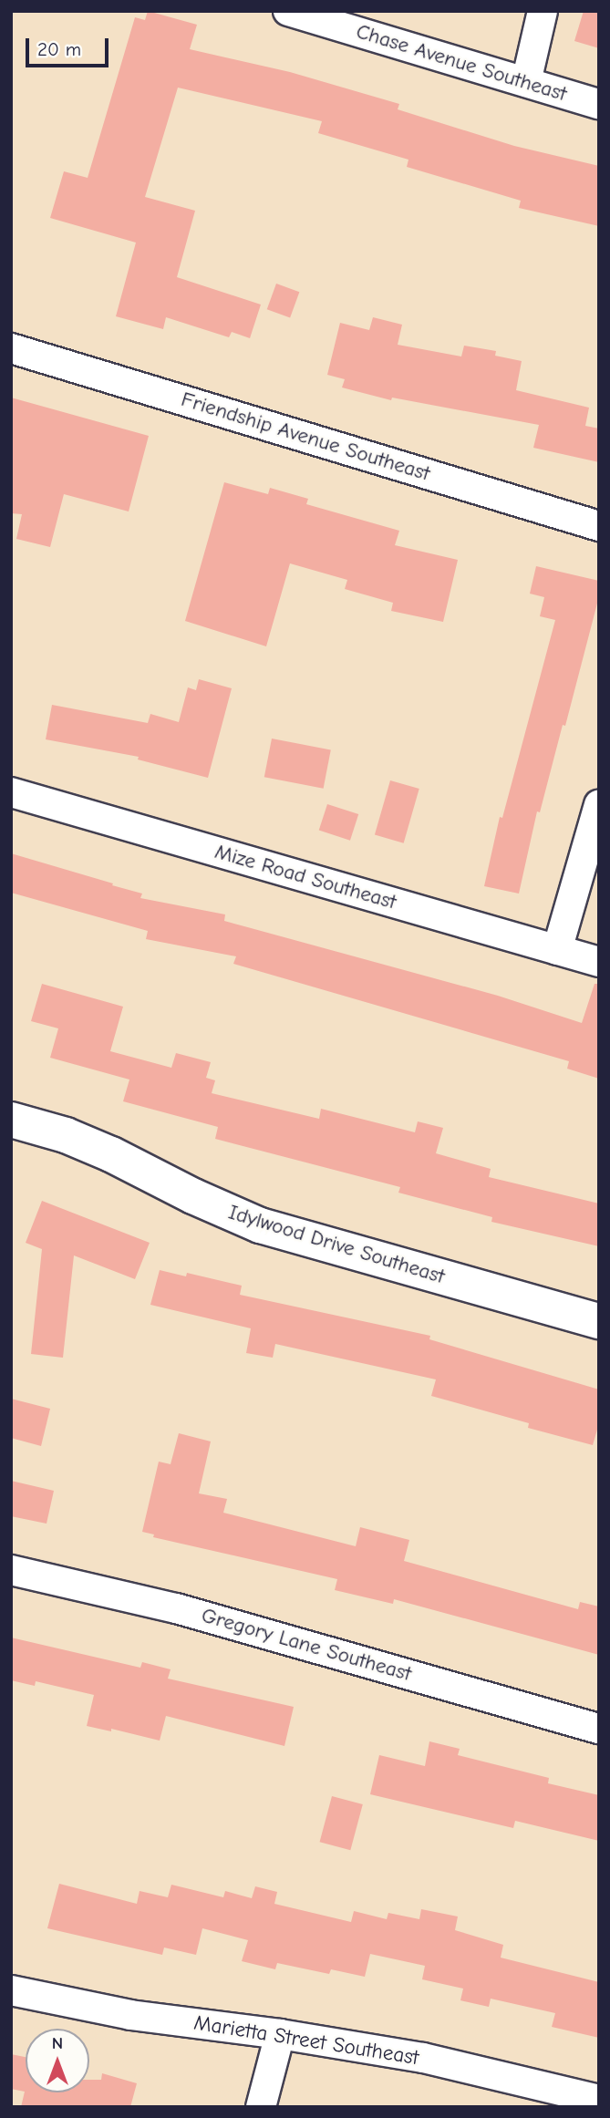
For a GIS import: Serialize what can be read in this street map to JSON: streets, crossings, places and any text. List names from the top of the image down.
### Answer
{
  "streets": {
    "street": [
      "Chase Avenue Southeast",
      "Friendship Avenue Southeast",
      "Mize Road Southeast",
      "Idylwood Drive Southeast",
      "Gregory Lane Southeast",
      "Marietta Street Southeast"
    ]
  },
  "scale_bar": "20 m",
  "north": "top"
}
